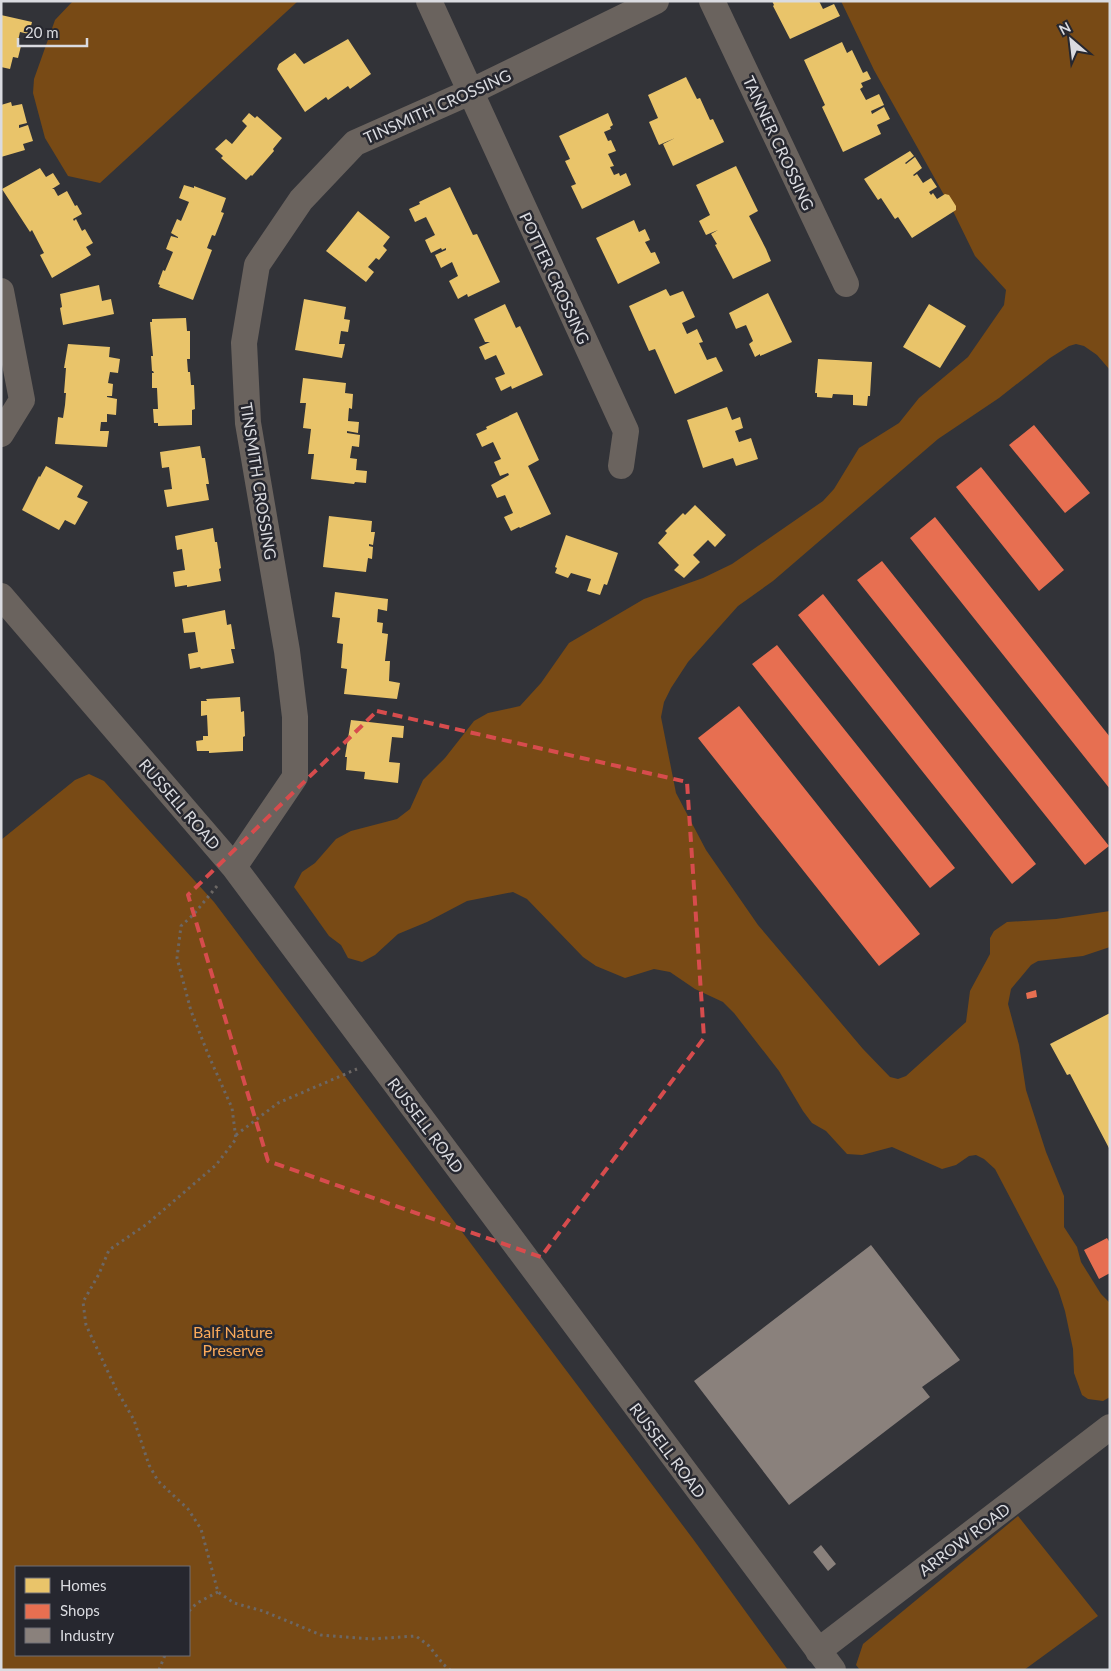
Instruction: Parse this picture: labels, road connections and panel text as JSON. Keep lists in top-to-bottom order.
{
  "streets": {
    "street": [
      "TINSMITH CROSSING",
      "TANNER CROSSING",
      "POTTER CROSSING",
      "RUSSELL ROAD",
      "ARROW ROAD"
    ]
  },
  "crossings": [
    ["TINSMITH CROSSING", "POTTER CROSSING"],
    ["TINSMITH CROSSING", "RUSSELL ROAD"],
    ["RUSSELL ROAD", "ARROW ROAD"]
  ],
  "parks": ["Balf Nature Preserve"],
  "legend": ["Homes", "Shops", "Industry"],
  "scale_bar": "20 m",
  "north": "top left"
}
